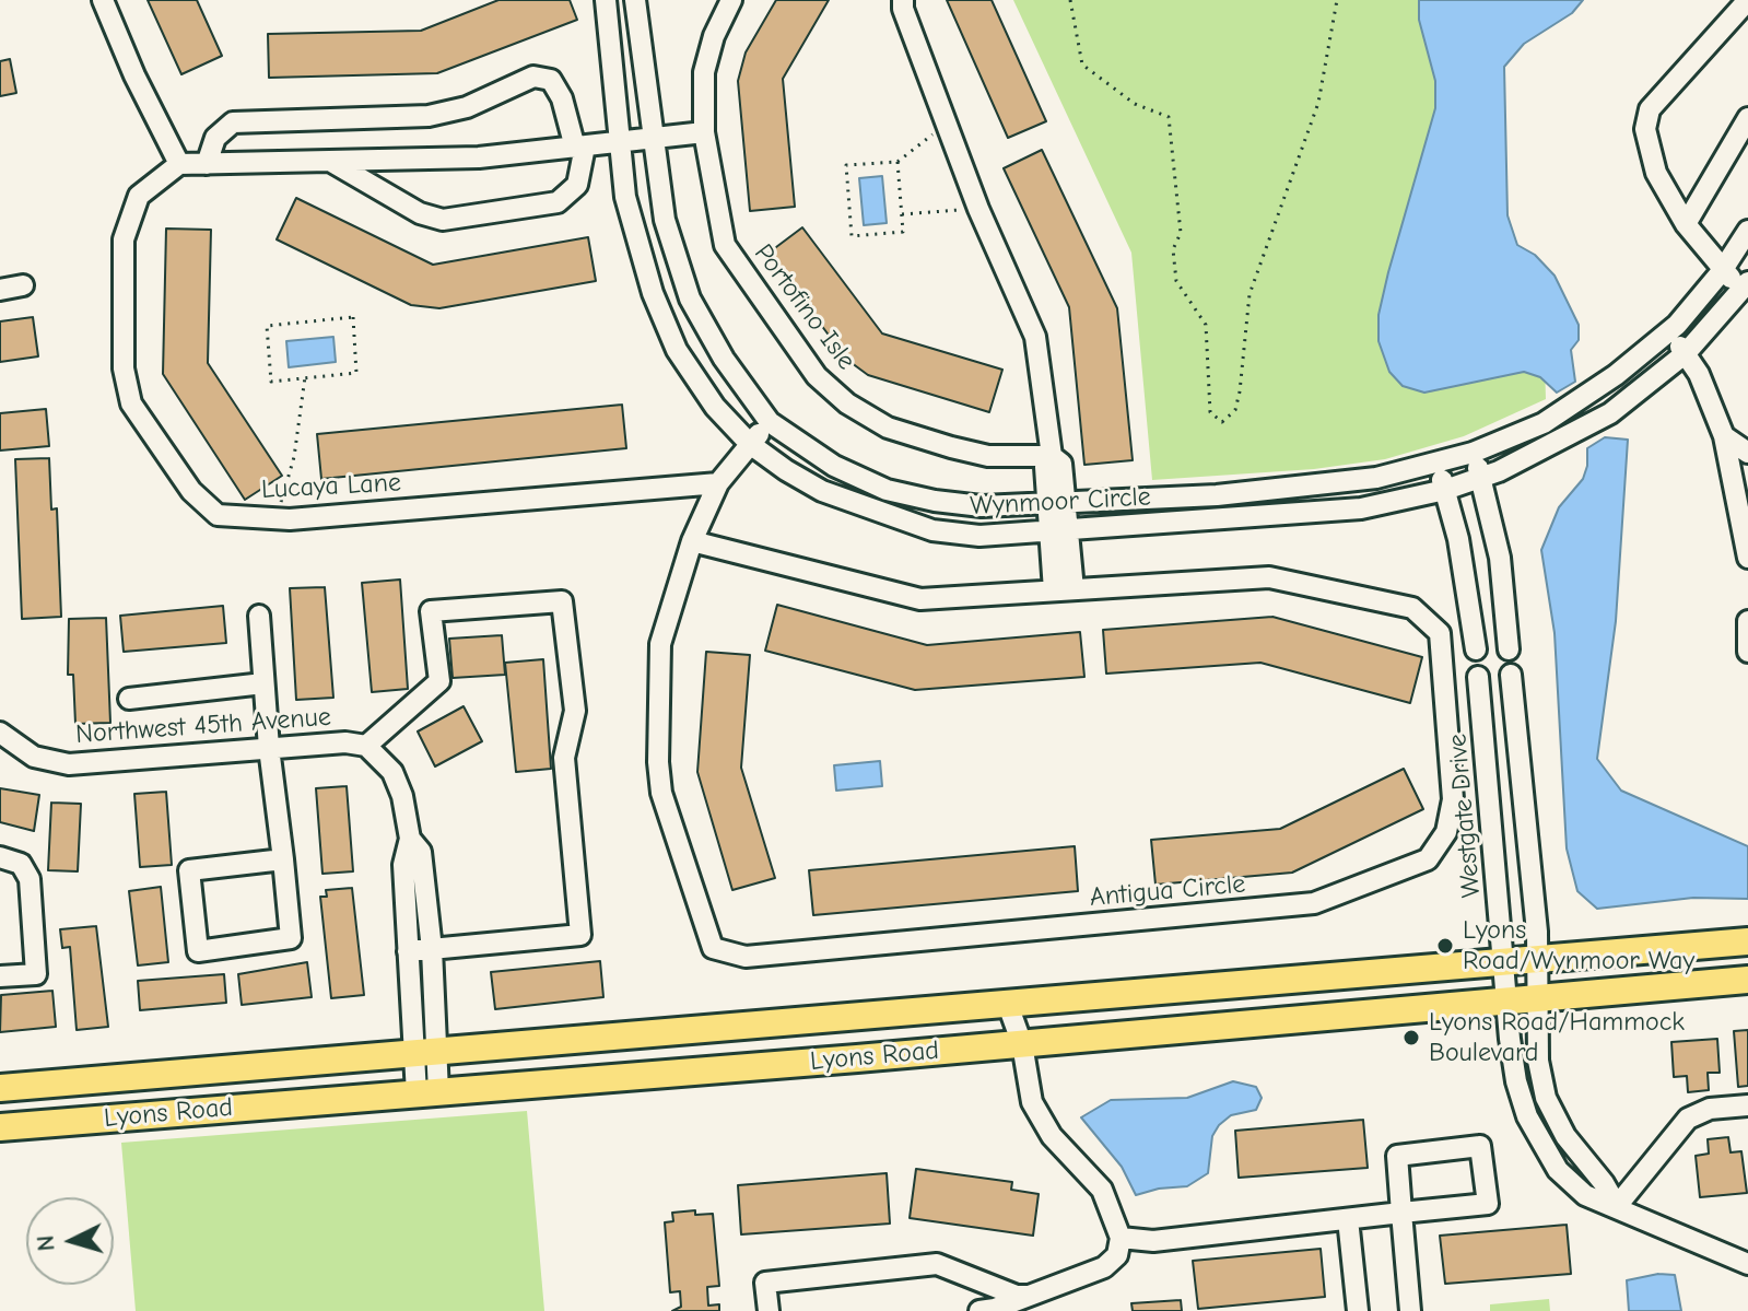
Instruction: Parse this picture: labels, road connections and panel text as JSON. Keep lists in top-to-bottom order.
{
  "streets": {
    "main road": ["Lyons Road"],
    "street": [
      "Portofino Isle",
      "Lucaya Lane",
      "Wynmoor Circle",
      "Northwest 45th Avenue",
      "Westgate Drive",
      "Antigua Circle"
    ]
  },
  "crossings": [
    ["Lucaya Lane", "Antigua Circle"],
    ["Wynmoor Circle", "Antigua Circle"],
    ["Westgate Drive", "Lyons Road"]
  ],
  "places": ["Lyons Road/Wynmoor Way", "Lyons Road/Hammock Boulevard"],
  "north": "left"
}
